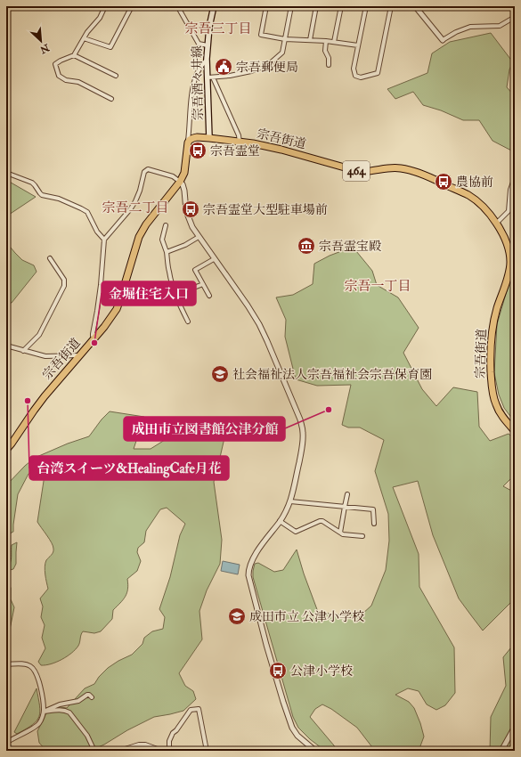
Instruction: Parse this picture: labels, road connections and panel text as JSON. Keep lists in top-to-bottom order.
{
  "streets": {
    "highway": ["宗吾街道", "464"],
    "main road": ["宗吾酒々井線"]
  },
  "crossings": [
    ["宗吾酒々井線", "宗吾街道"]
  ],
  "districts": ["宗吾三丁目", "宗吾二丁目", "宗吾一丁目"],
  "places": {
    "public building": ["宗吾郵便局"],
    "bus stop": [
      "宗吾霊堂",
      "農協前",
      "宗吾霊堂大型駐車場前",
      "公津小学校"
    ],
    "museum": ["宗吾霊宝殿"],
    "other": ["金堀住宅入口", "台湾スイーツ&HealingCafe月花", "成田市立図書館公津分館"],
    "school or university": ["社会福祉法人宗吾福祉会宗吾保育園", "成田市立 公津小学校"]
  },
  "north": "bottom right"
}
